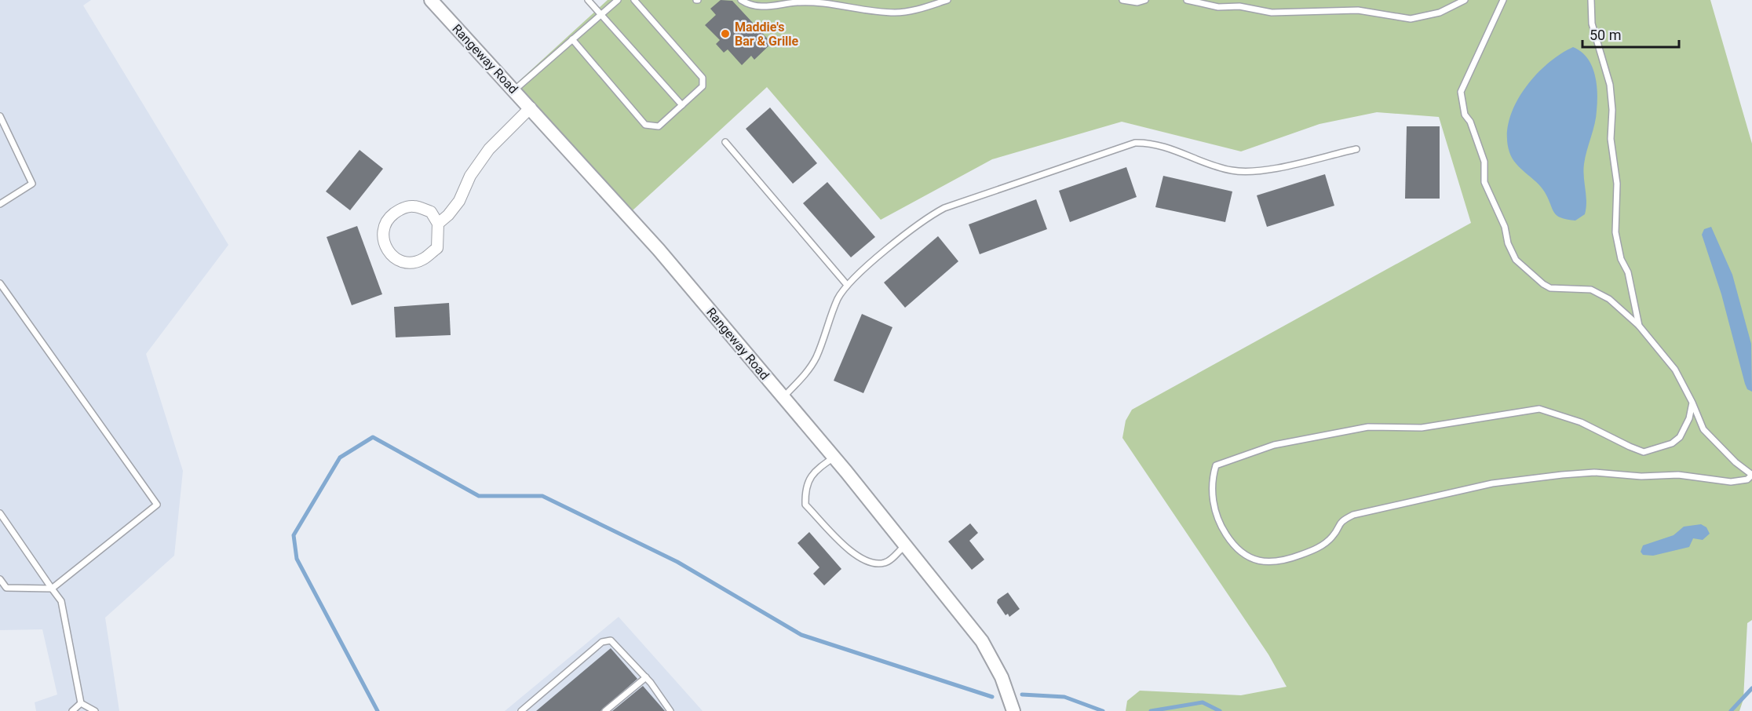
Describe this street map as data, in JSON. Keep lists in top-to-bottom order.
{
  "streets": {
    "street": ["Rangeway Road"]
  },
  "places": ["Maddie's Bar & Grille"],
  "scale_bar": "50 m"
}
